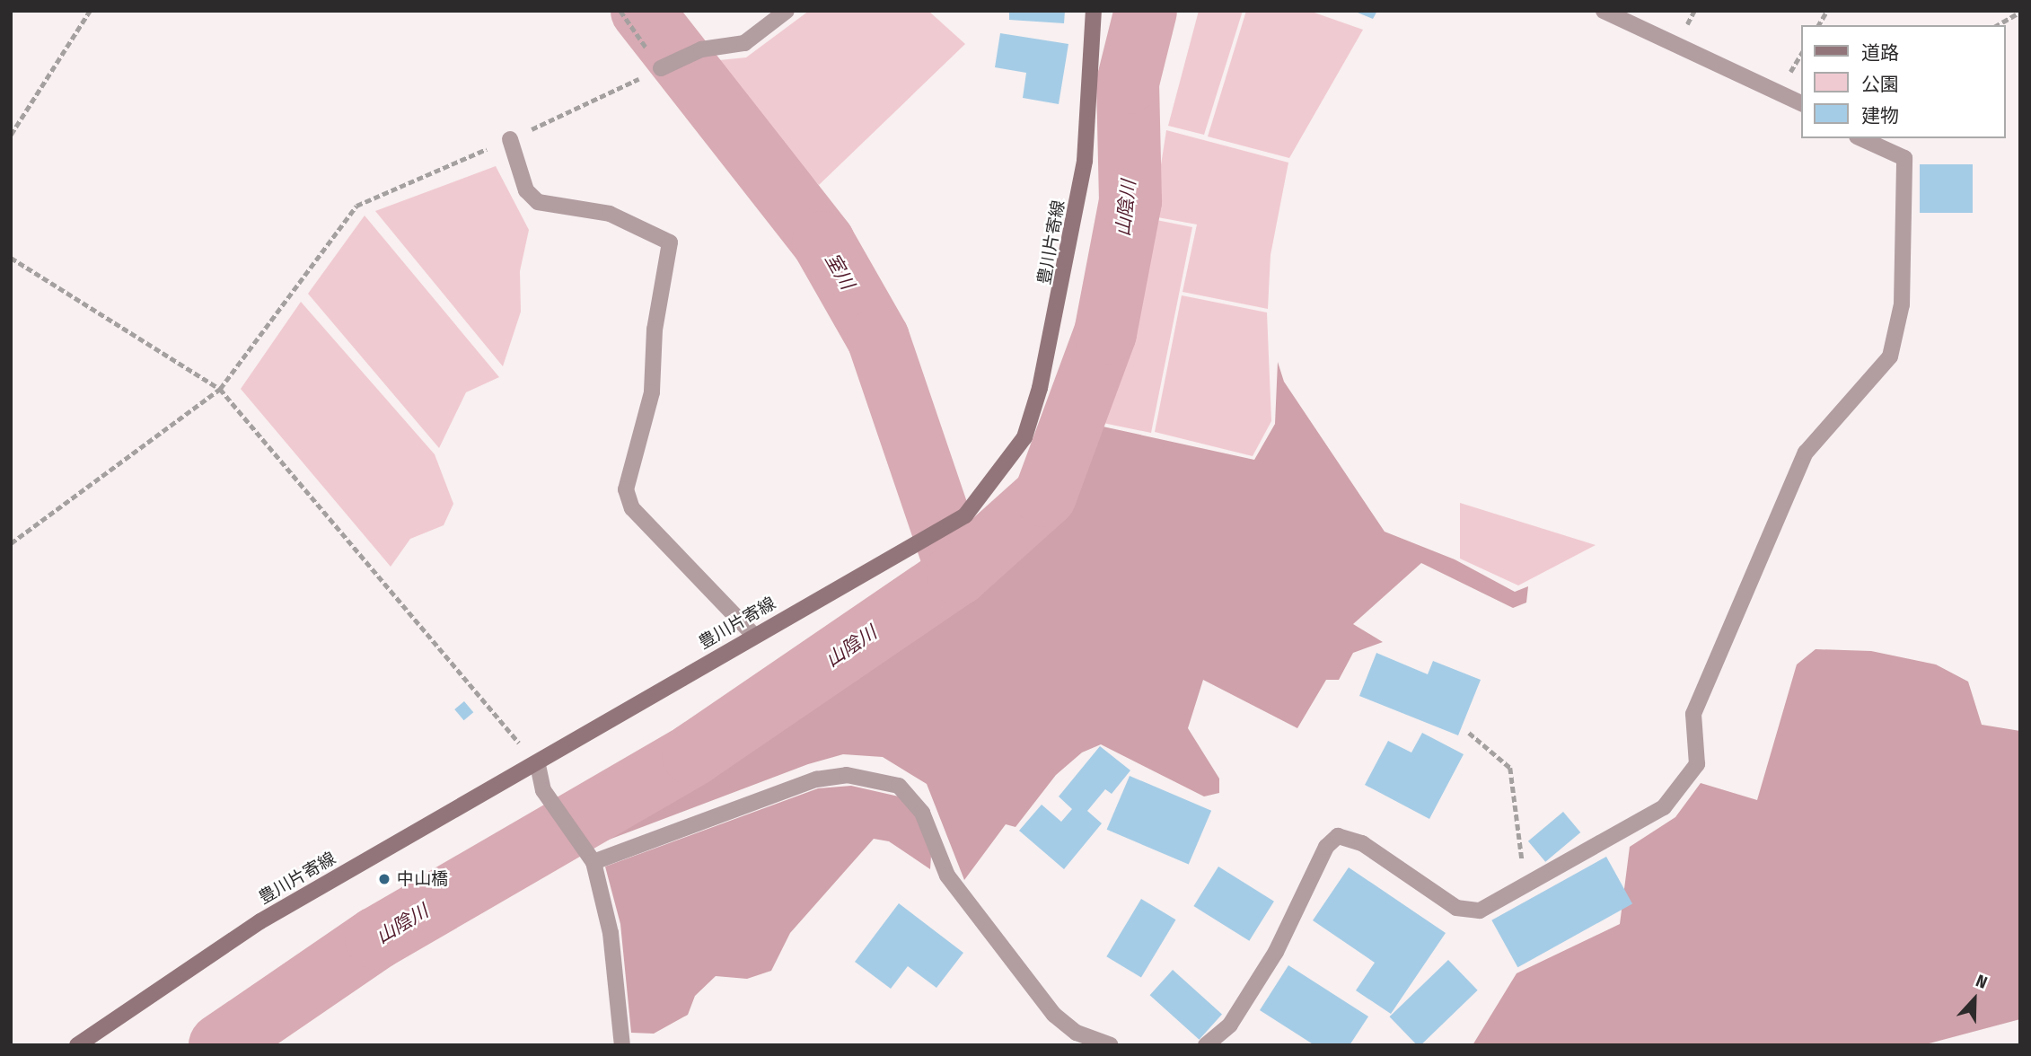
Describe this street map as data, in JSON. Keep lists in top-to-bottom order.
{
  "streets": {
    "main road": ["豊川片寄線"]
  },
  "water": ["山陰川", "室川"],
  "places": ["中山橋"],
  "legend": ["道路", "公園", "建物"],
  "north": "top"
}
